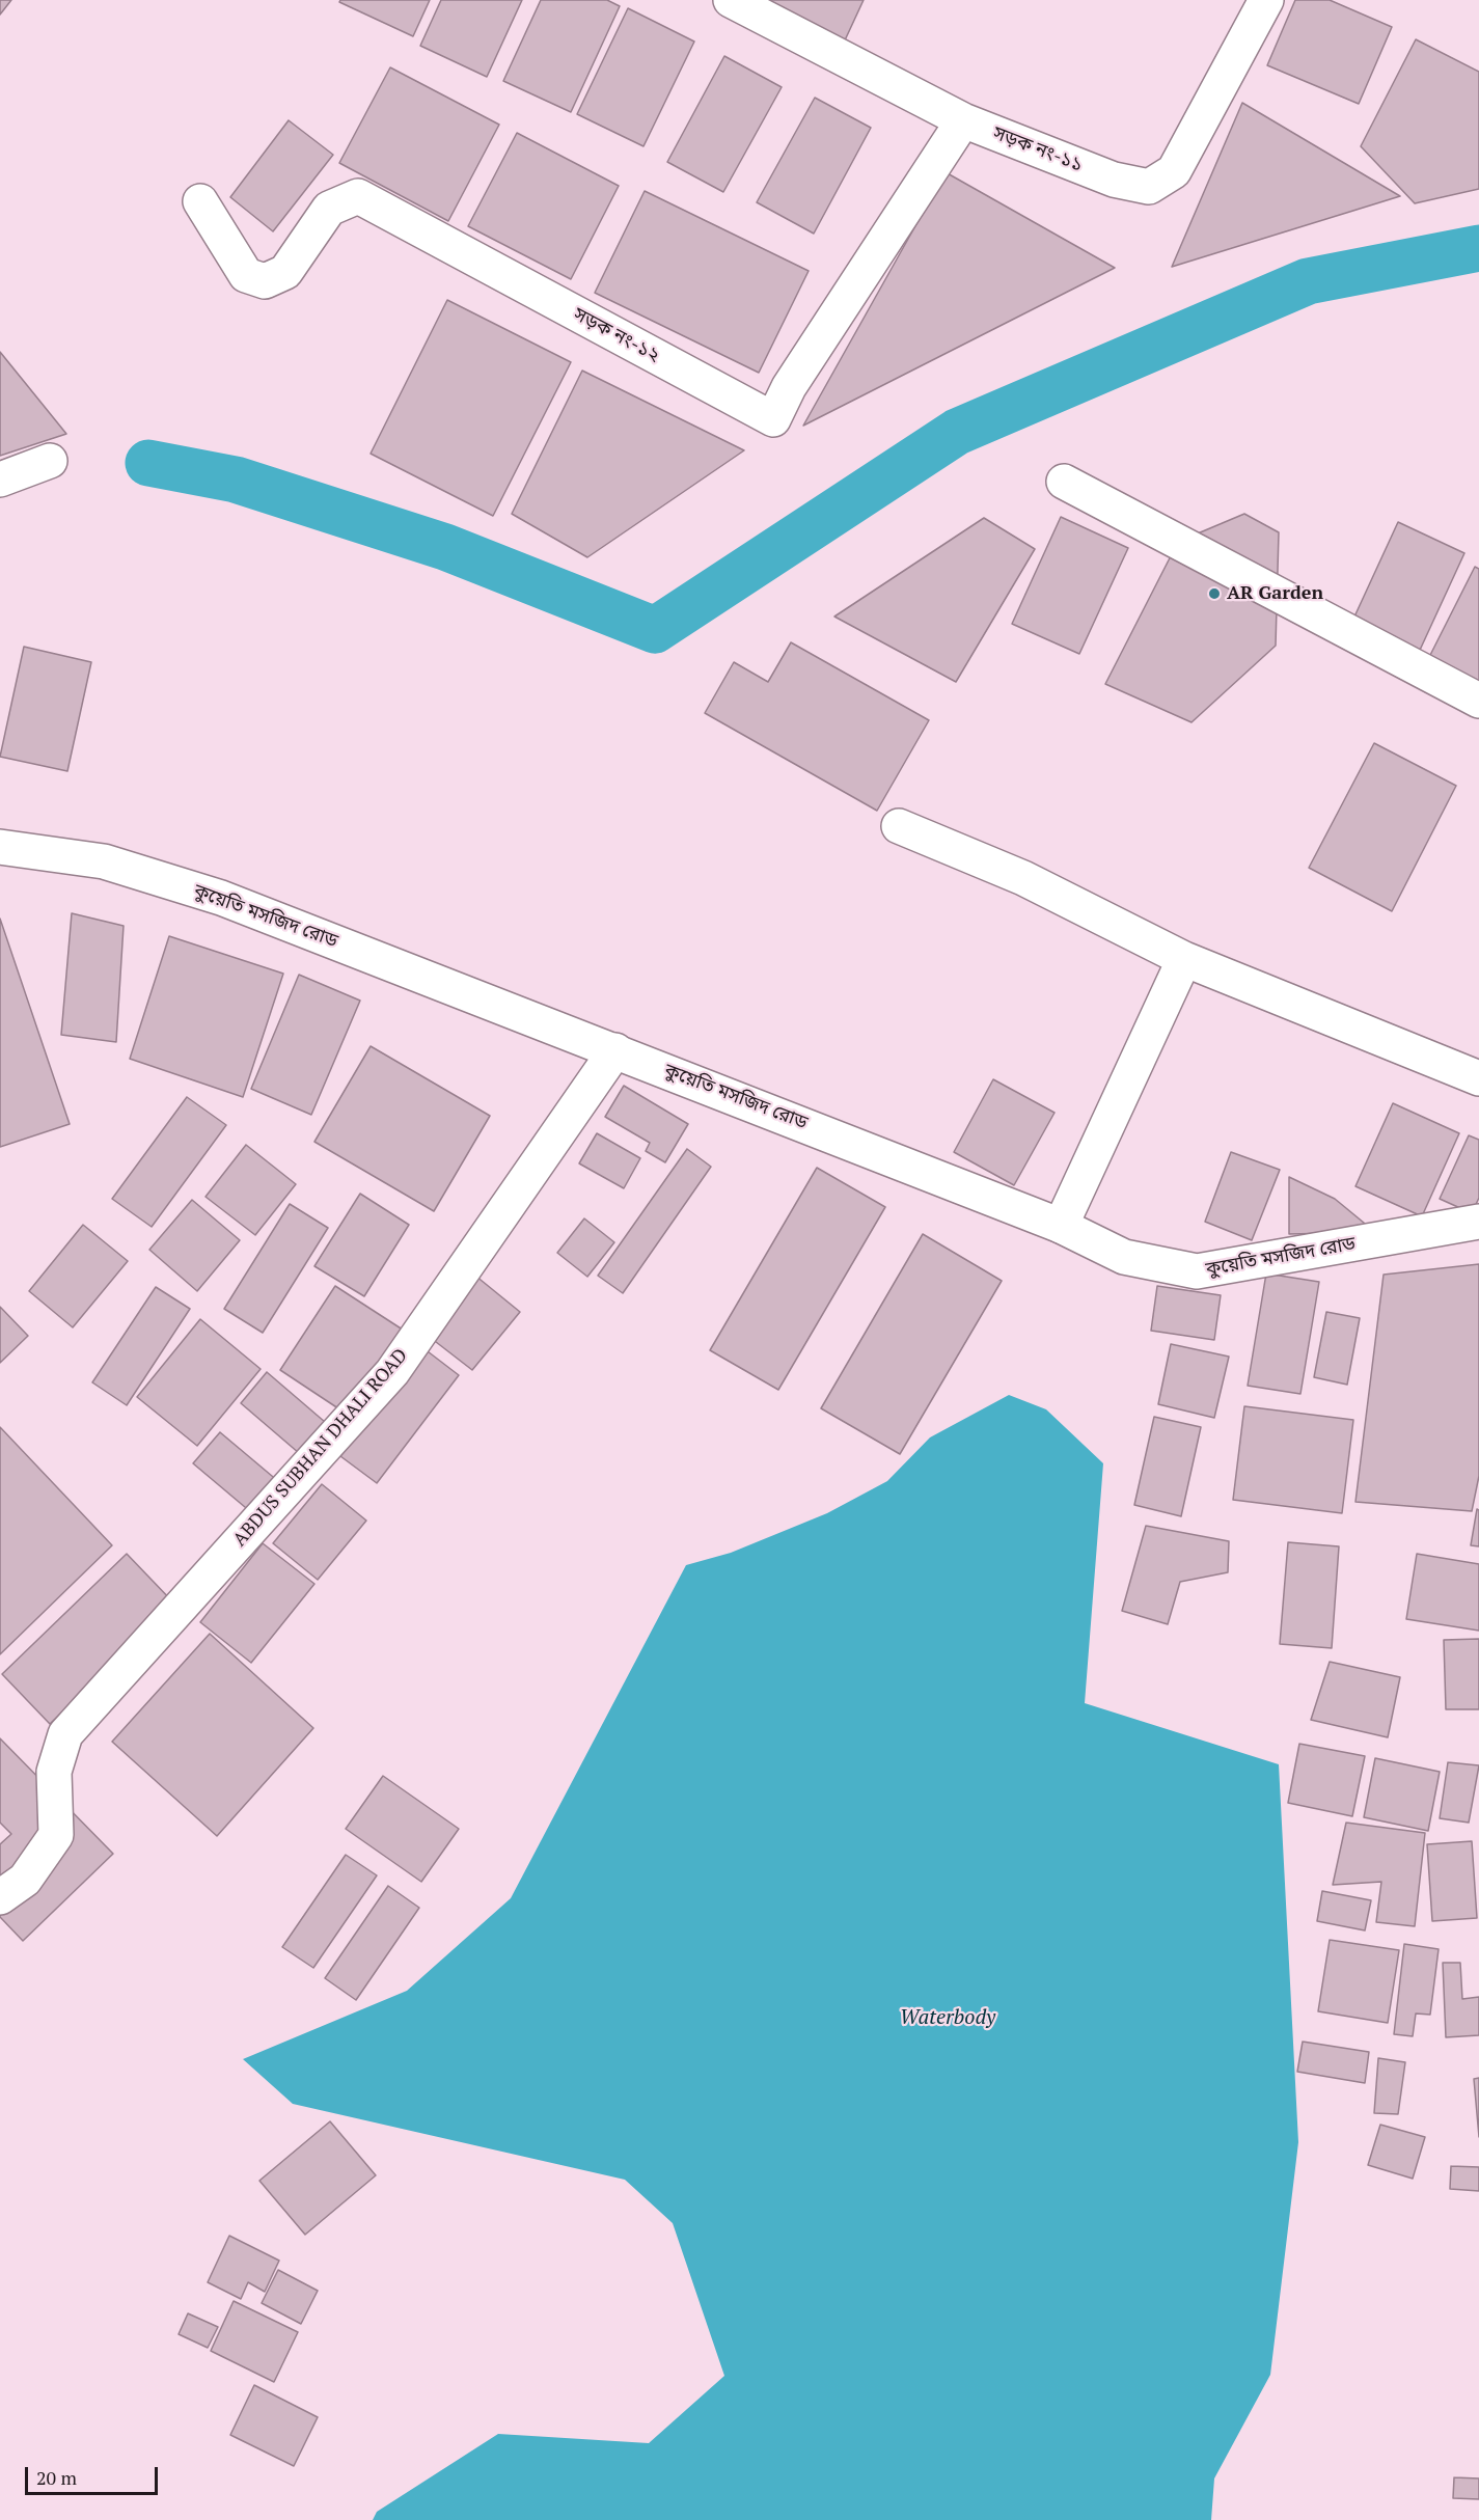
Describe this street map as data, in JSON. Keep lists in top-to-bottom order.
{
  "streets": {
    "street": [
      "সড়ক নং-১১",
      "সড়ক নং-১২",
      "কুয়েতি মসজিদ রোড",
      "ABDUS SUBHAN DHALI ROAD"
    ]
  },
  "crossings": [
    ["সড়ক নং-১১", "সড়ক নং-১২"],
    ["কুয়েতি মসজিদ রোড", "ABDUS SUBHAN DHALI ROAD"]
  ],
  "water": ["Waterbody"],
  "places": ["AR Garden"],
  "scale_bar": "20 m"
}
